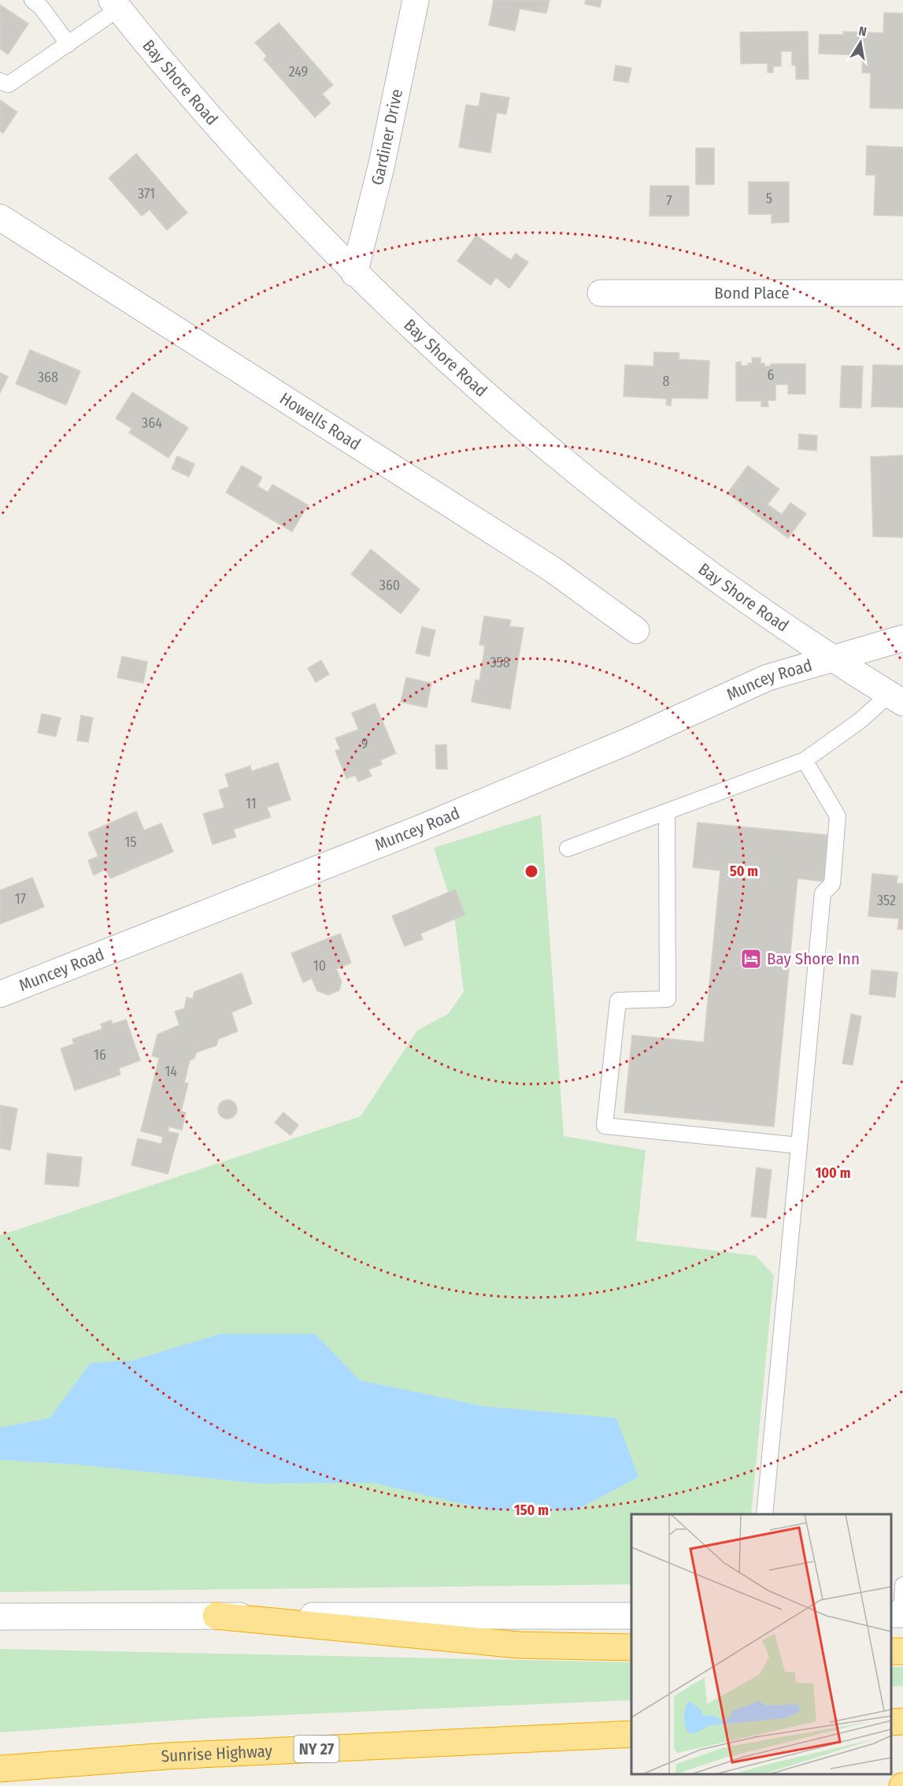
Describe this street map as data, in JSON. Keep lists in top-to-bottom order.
{
  "streets": {
    "highway": ["NY 27", "Sunrise Highway"],
    "street": [
      "Bay Shore Road",
      "Gardiner Drive",
      "Bond Place",
      "Howells Road",
      "Muncey Road"
    ]
  },
  "crossings": [
    ["Bay Shore Road", "Gardiner Drive"],
    ["Bay Shore Road", "Muncey Road"]
  ],
  "places": {
    "hotel": ["Bay Shore Inn"]
  },
  "house_numbers": [
    "249",
    "371",
    "5",
    "7",
    "6",
    "368",
    "8",
    "364",
    "360",
    "358",
    "9",
    "11",
    "15",
    "17",
    "352",
    "10",
    "16",
    "14"
  ],
  "north": "top",
  "rings": ["50 m", "100 m", "150 m"]
}
